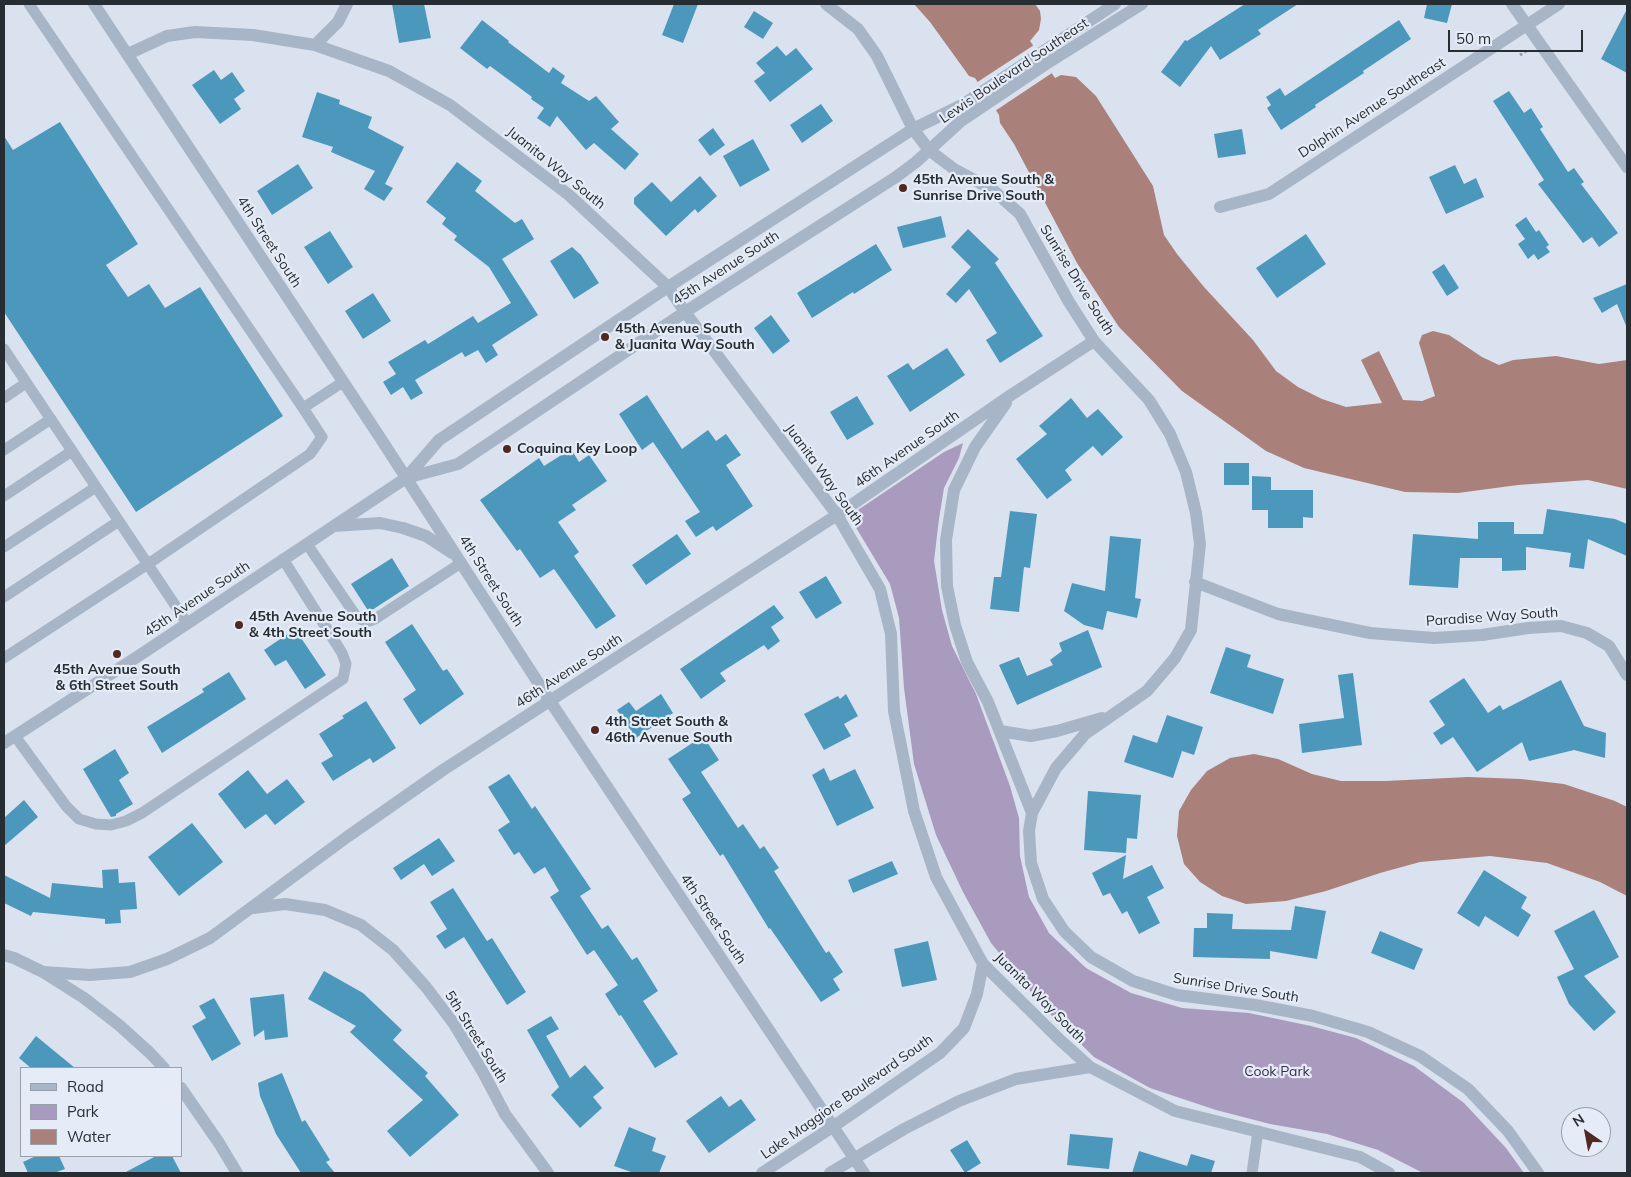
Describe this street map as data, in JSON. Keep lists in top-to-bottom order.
{
  "streets": {
    "street": [
      "Lewis Boulevard Southeast",
      "Dolphin Avenue Southeast",
      "Juanita Way South",
      "4th Street South",
      "45th Avenue South",
      "Sunrise Drive South",
      "46th Avenue South",
      "Paradise Way South",
      "5th Street South",
      "Lake Maggiore Boulevard South"
    ]
  },
  "crossings": [
    ["Lewis Boulevard Southeast", "45th Avenue South"],
    ["Lewis Boulevard Southeast", "Sunrise Drive South"],
    ["Juanita Way South", "4th Street South"],
    ["Juanita Way South", "45th Avenue South"],
    ["Juanita Way South", "46th Avenue South"],
    ["Juanita Way South", "Lake Maggiore Boulevard South"],
    ["4th Street South", "45th Avenue South"],
    ["4th Street South", "46th Avenue South"],
    ["4th Street South", "Lake Maggiore Boulevard South"],
    ["45th Avenue South", "Sunrise Drive South"],
    ["Sunrise Drive South", "46th Avenue South"],
    ["Sunrise Drive South", "Paradise Way South"],
    ["46th Avenue South", "5th Street South"]
  ],
  "parks": ["Cook Park"],
  "places": [
    "45th Avenue South & Sunrise Drive South",
    "45th Avenue South & Juanita Way South",
    "Coquina Key Loop",
    "45th Avenue South & 4th Street South",
    "45th Avenue South & 6th Street South",
    "4th Street South & 46th Avenue South"
  ],
  "legend": ["Road", "Park", "Water"],
  "scale_bar": "50 m",
  "north": "top left"
}
